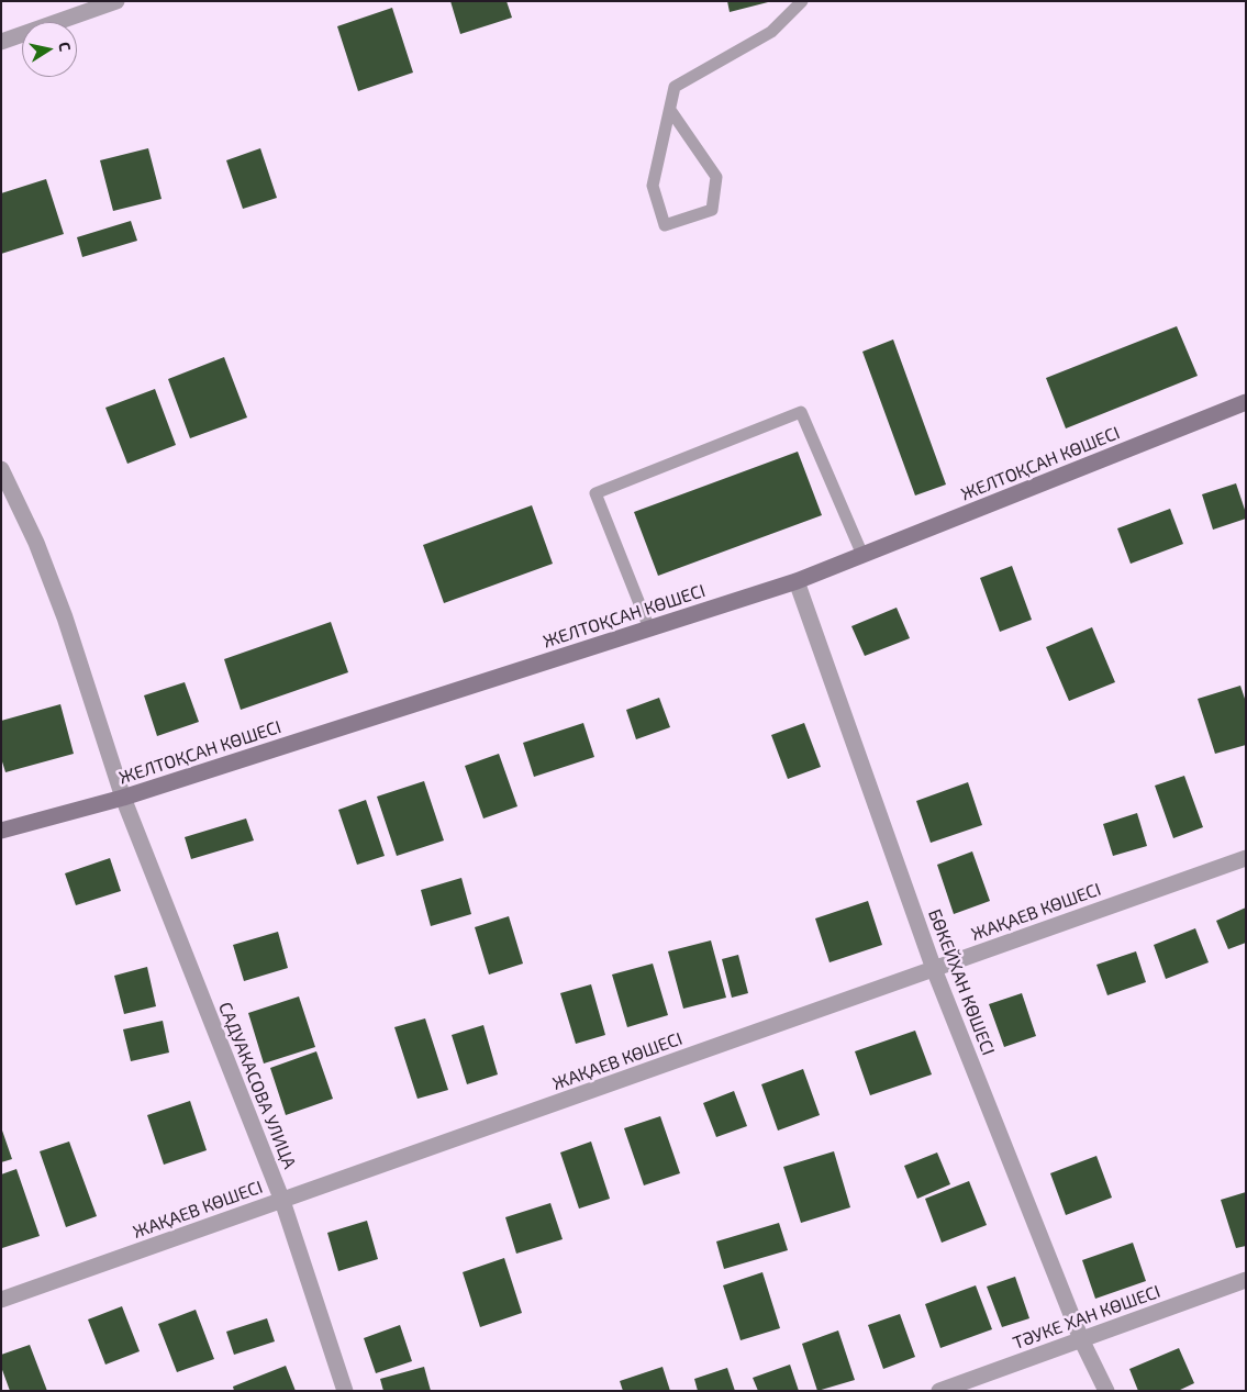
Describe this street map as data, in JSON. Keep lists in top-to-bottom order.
{
  "streets": {
    "street": [
      "ЖЕЛТОҚСАН КӨШЕСІ",
      "ЖАҚАЕВ КӨШЕСІ",
      "БӨКЕЙХАН КӨШЕСІ",
      "САДУАКАСОВА УЛИЦА",
      "ТӘУКЕ ХАН КӨШЕСІ"
    ]
  },
  "crossings": [
    ["ЖЕЛТОҚСАН КӨШЕСІ", "БӨКЕЙХАН КӨШЕСІ"],
    ["ЖЕЛТОҚСАН КӨШЕСІ", "САДУАКАСОВА УЛИЦА"],
    ["ЖАҚАЕВ КӨШЕСІ", "БӨКЕЙХАН КӨШЕСІ"],
    ["ЖАҚАЕВ КӨШЕСІ", "САДУАКАСОВА УЛИЦА"],
    ["БӨКЕЙХАН КӨШЕСІ", "ТӘУКЕ ХАН КӨШЕСІ"]
  ],
  "north": "right"
}
